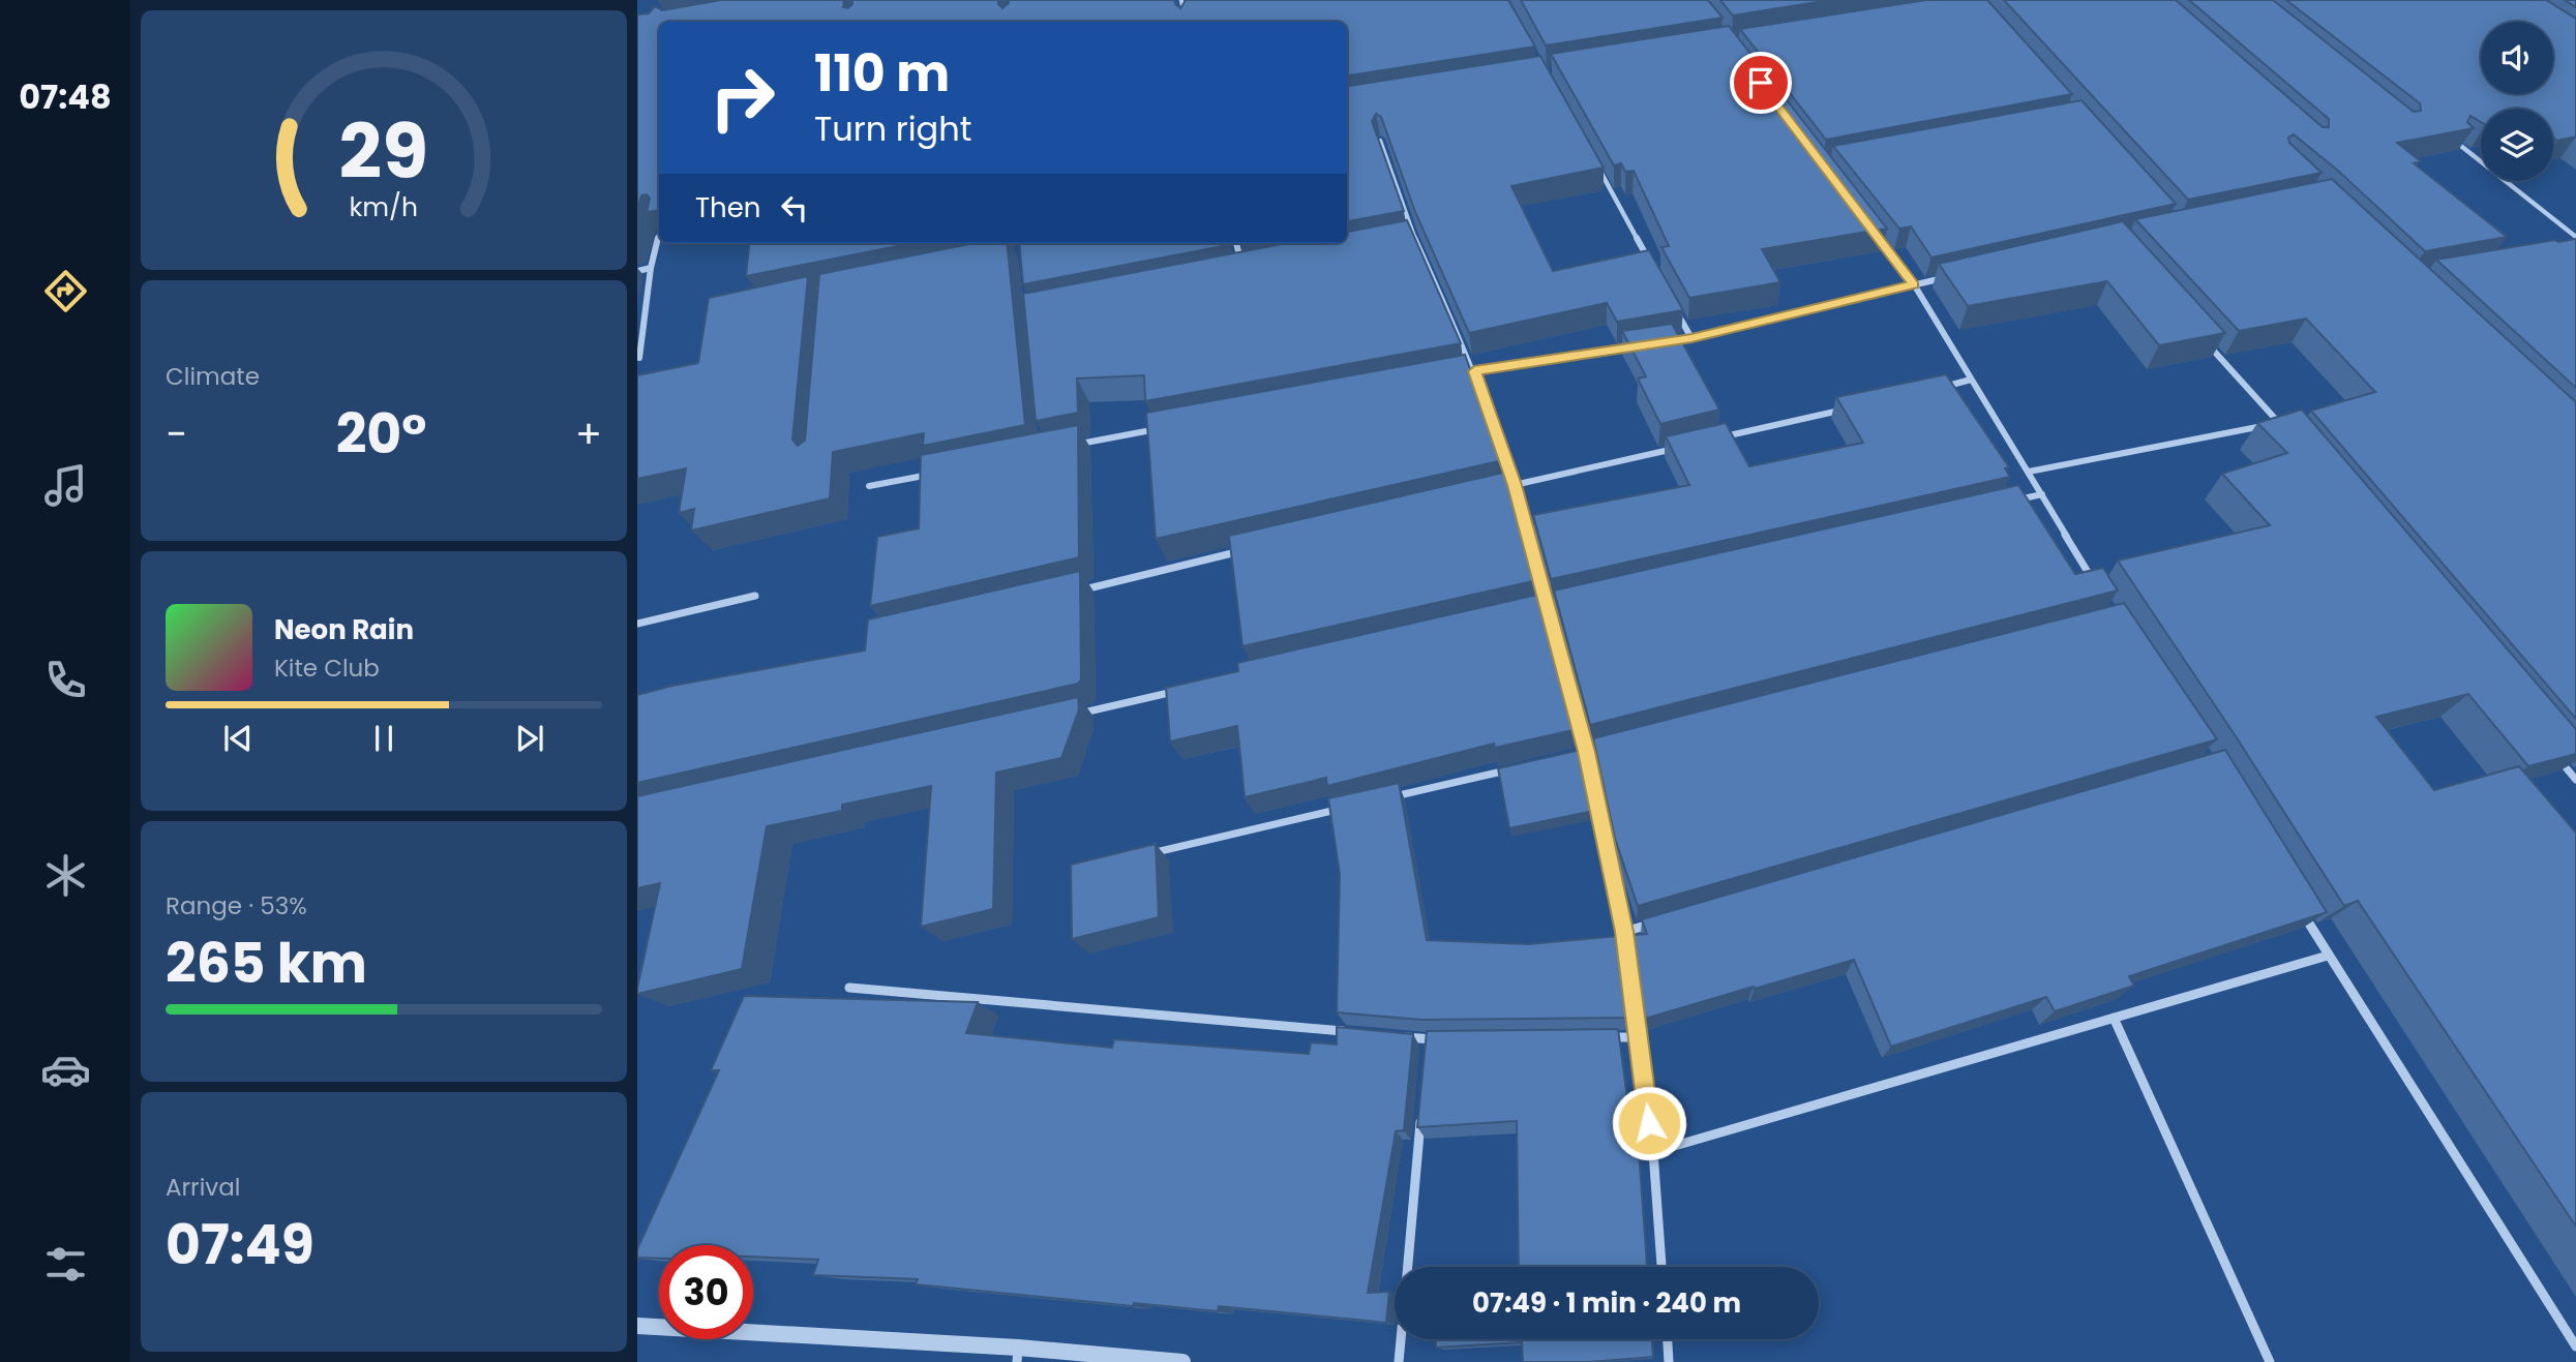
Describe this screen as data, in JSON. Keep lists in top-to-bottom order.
{
  "page": {
    "tabs": "07:48",
    "turn": ["110 m", "Turn right"],
    "then": "Then",
    "tile": [
      "Climate",
      ["Range · 53%", "265 km"],
      ["Arrival", "07:49"]
    ],
    "heat": ["−", "20°", "+"],
    "song": ["Neon Rain", "Kite Club"],
    "limit": "30",
    "trip": "07:49 · 1 min · 240 m",
    "gauge": ["29", "km/h"]
  }
}
